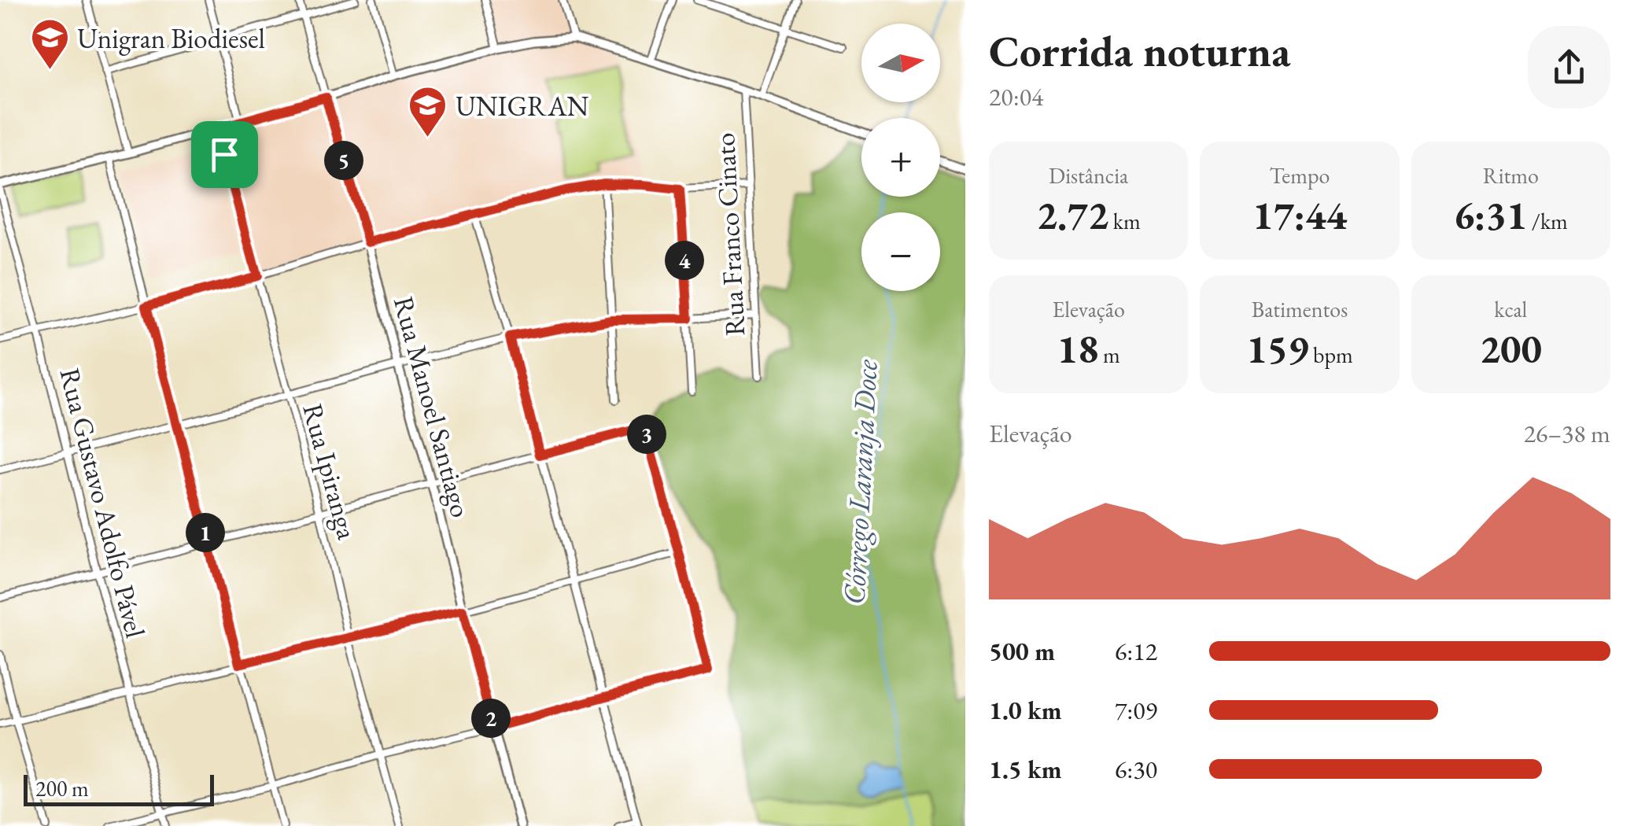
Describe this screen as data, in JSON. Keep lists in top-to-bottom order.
{
  "streets": {
    "street": [
      "Rua Franco Cinato",
      "Rua Manoel Santiago",
      "Rua Ipiranga",
      "Rua Gustavo Adolfo Pável"
    ]
  },
  "water": ["Córrego Laranja Doce"],
  "places": {
    "school or university": ["Unigran Biodiesel", "UNIGRAN"]
  },
  "scale_bar": "200 m",
  "north": "right",
  "page": {
    "heading": ["Corrida noturna", "20:04"],
    "map_buttons": ["+", "−"],
    "stats": [
      ["Distância", "2.72 km"],
      ["Tempo", "17:44"],
      ["Ritmo", "6:31 /km"],
      ["Elevação", "18 m"],
      ["Batimentos", "159 bpm"],
      ["kcal", "200"]
    ],
    "pins": [
      "5",
      "4",
      "3",
      "1",
      "2"
    ],
    "chart": ["Elevação", "26–38 m"],
    "list": [
      {
        "name": "500 m",
        "note": "6:12"
      },
      {
        "name": "1.0 km",
        "note": "7:09"
      },
      {
        "name": "1.5 km",
        "note": "6:30"
      }
    ],
    "scale": "200 m"
  }
}
